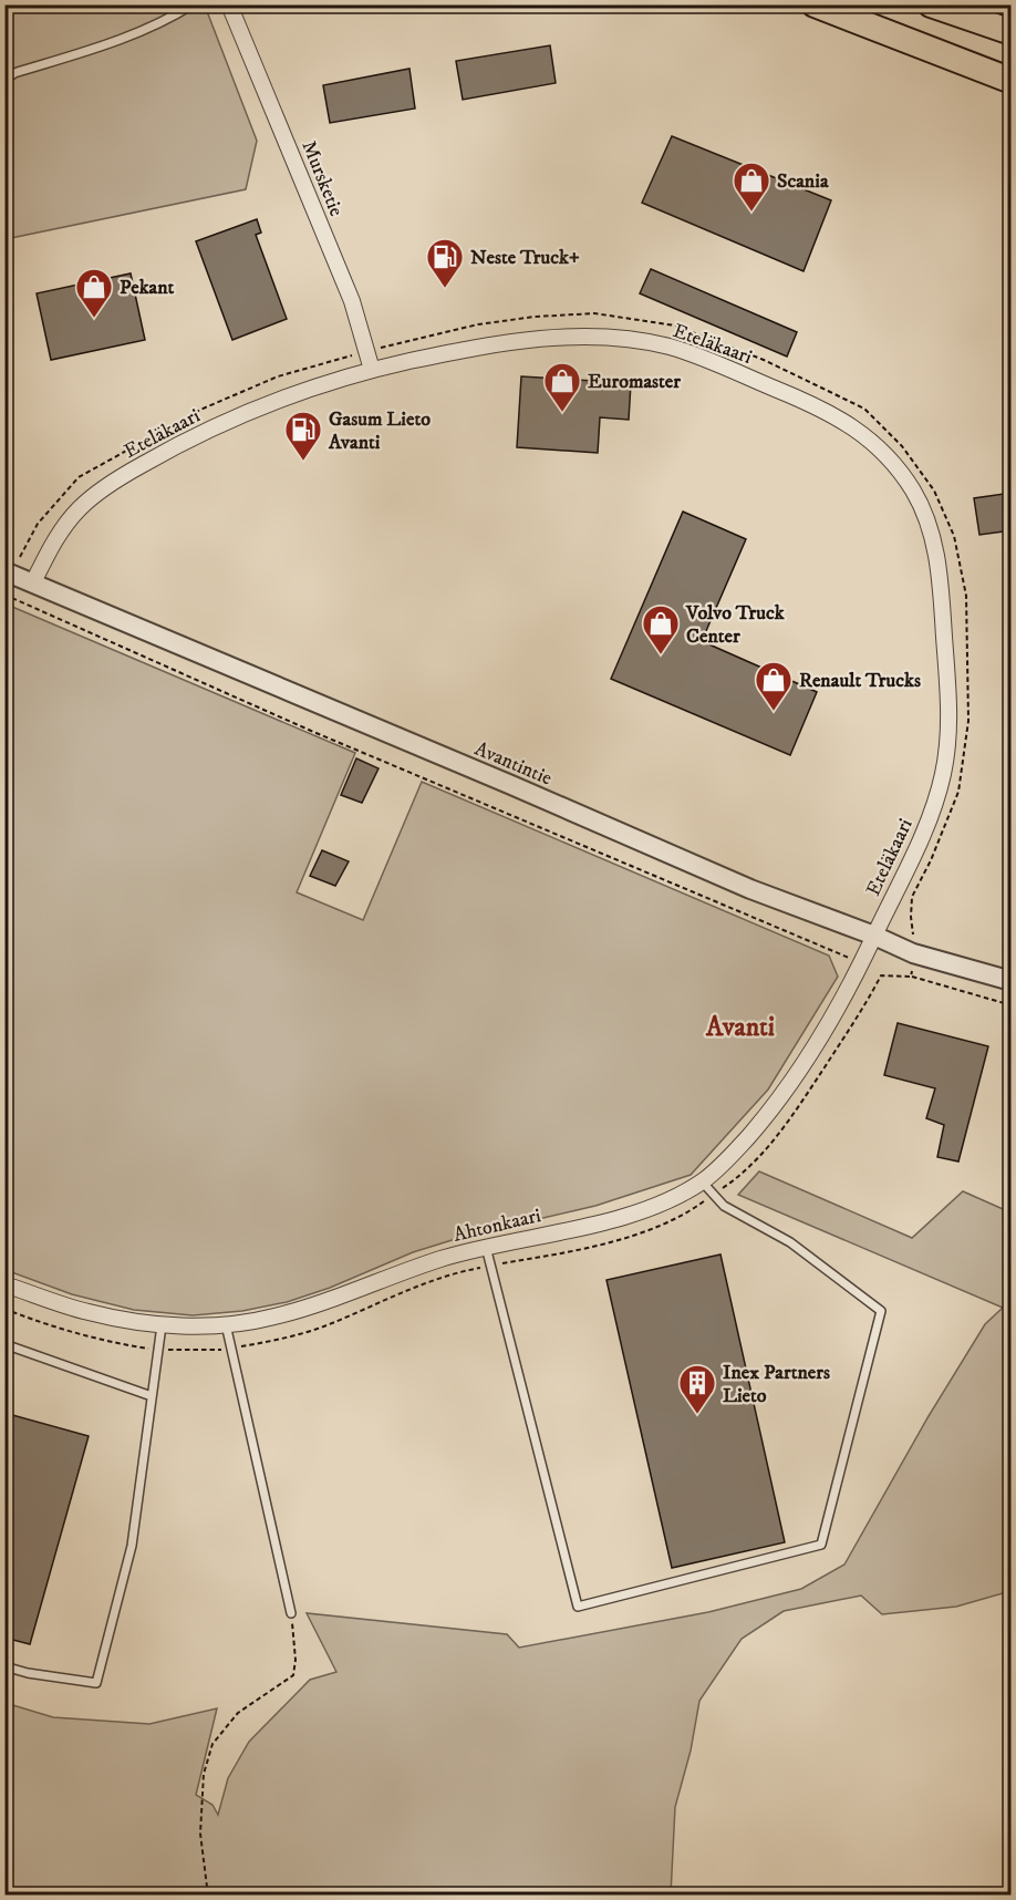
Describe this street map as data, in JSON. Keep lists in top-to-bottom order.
{
  "streets": {
    "street": [
      "Mursketie",
      "Eteläkaari",
      "Avantintie",
      "Ahtonkaari"
    ]
  },
  "crossings": [
    ["Mursketie", "Eteläkaari"],
    ["Eteläkaari", "Avantintie"],
    ["Eteläkaari", "Ahtonkaari"],
    ["Avantintie", "Ahtonkaari"]
  ],
  "districts": ["Avanti"],
  "places": {
    "shop": [
      "Scania",
      "Pekant",
      "Euromaster",
      "Volvo Truck Center",
      "Renault Trucks"
    ],
    "fuel station": ["Neste Truck+", "Gasum Lieto Avanti"],
    "building": ["Inex Partners Lieto"]
  }
}
